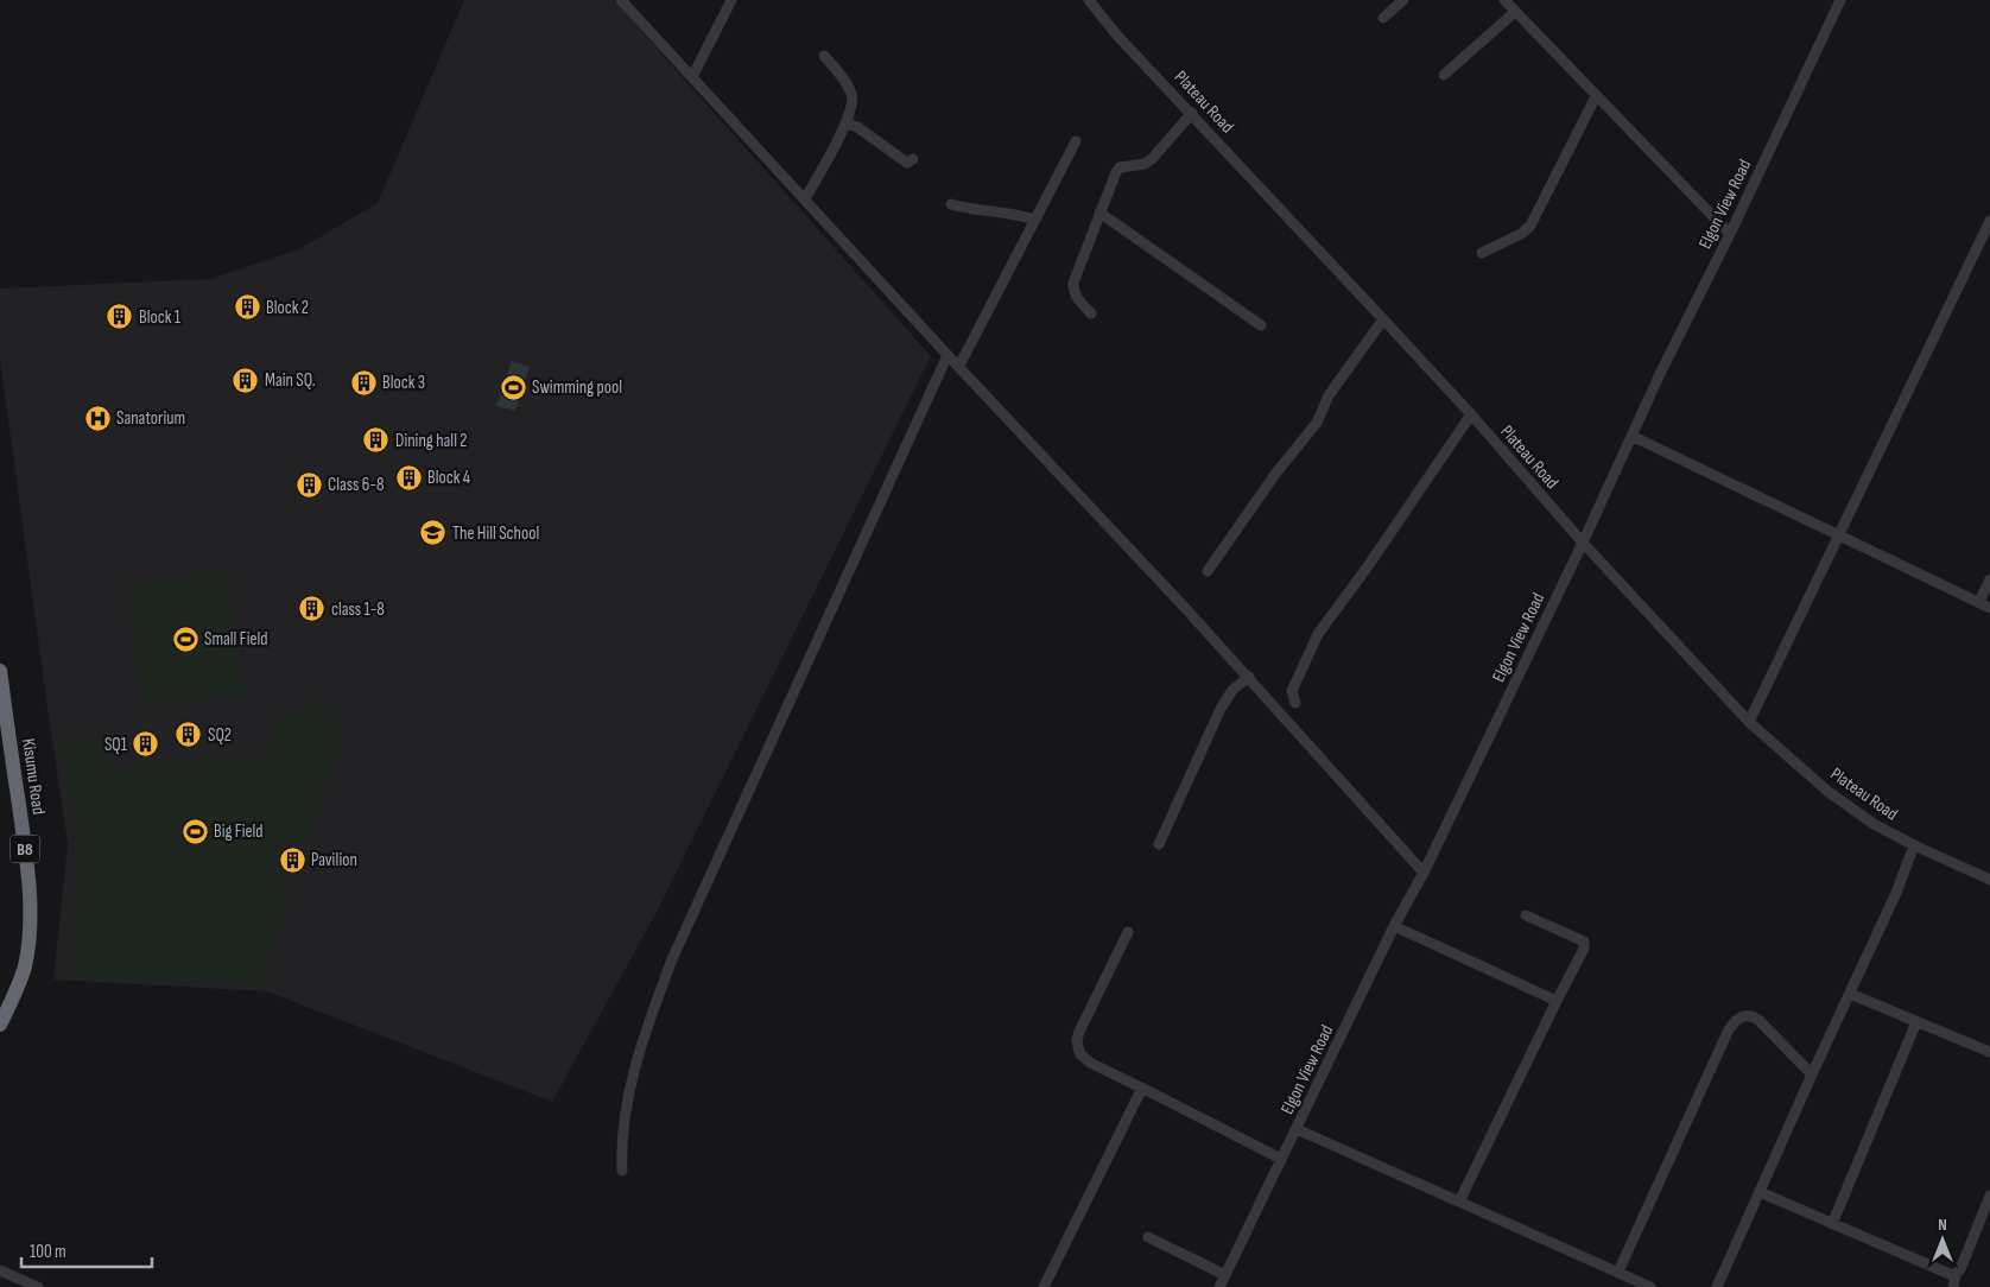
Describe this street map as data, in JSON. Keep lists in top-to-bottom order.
{
  "streets": {
    "highway": ["Kisumu Road", "B8"],
    "street": ["Plateau Road", "Elgon View Road"]
  },
  "crossings": [
    ["Plateau Road", "Elgon View Road"]
  ],
  "places": {
    "building": [
      "Block 2",
      "Block 1",
      "Main SQ.",
      "Block 3",
      "Dining hall 2",
      "Block 4",
      "Class 6-8",
      "class 1-8",
      "SQ2",
      "SQ1",
      "Pavilion"
    ],
    "sports": ["Swimming pool", "Small Field", "Big Field"],
    "hospital": ["Sanatorium"],
    "school or university": ["The Hill School"]
  },
  "scale_bar": "100 m",
  "north": "top"
}
